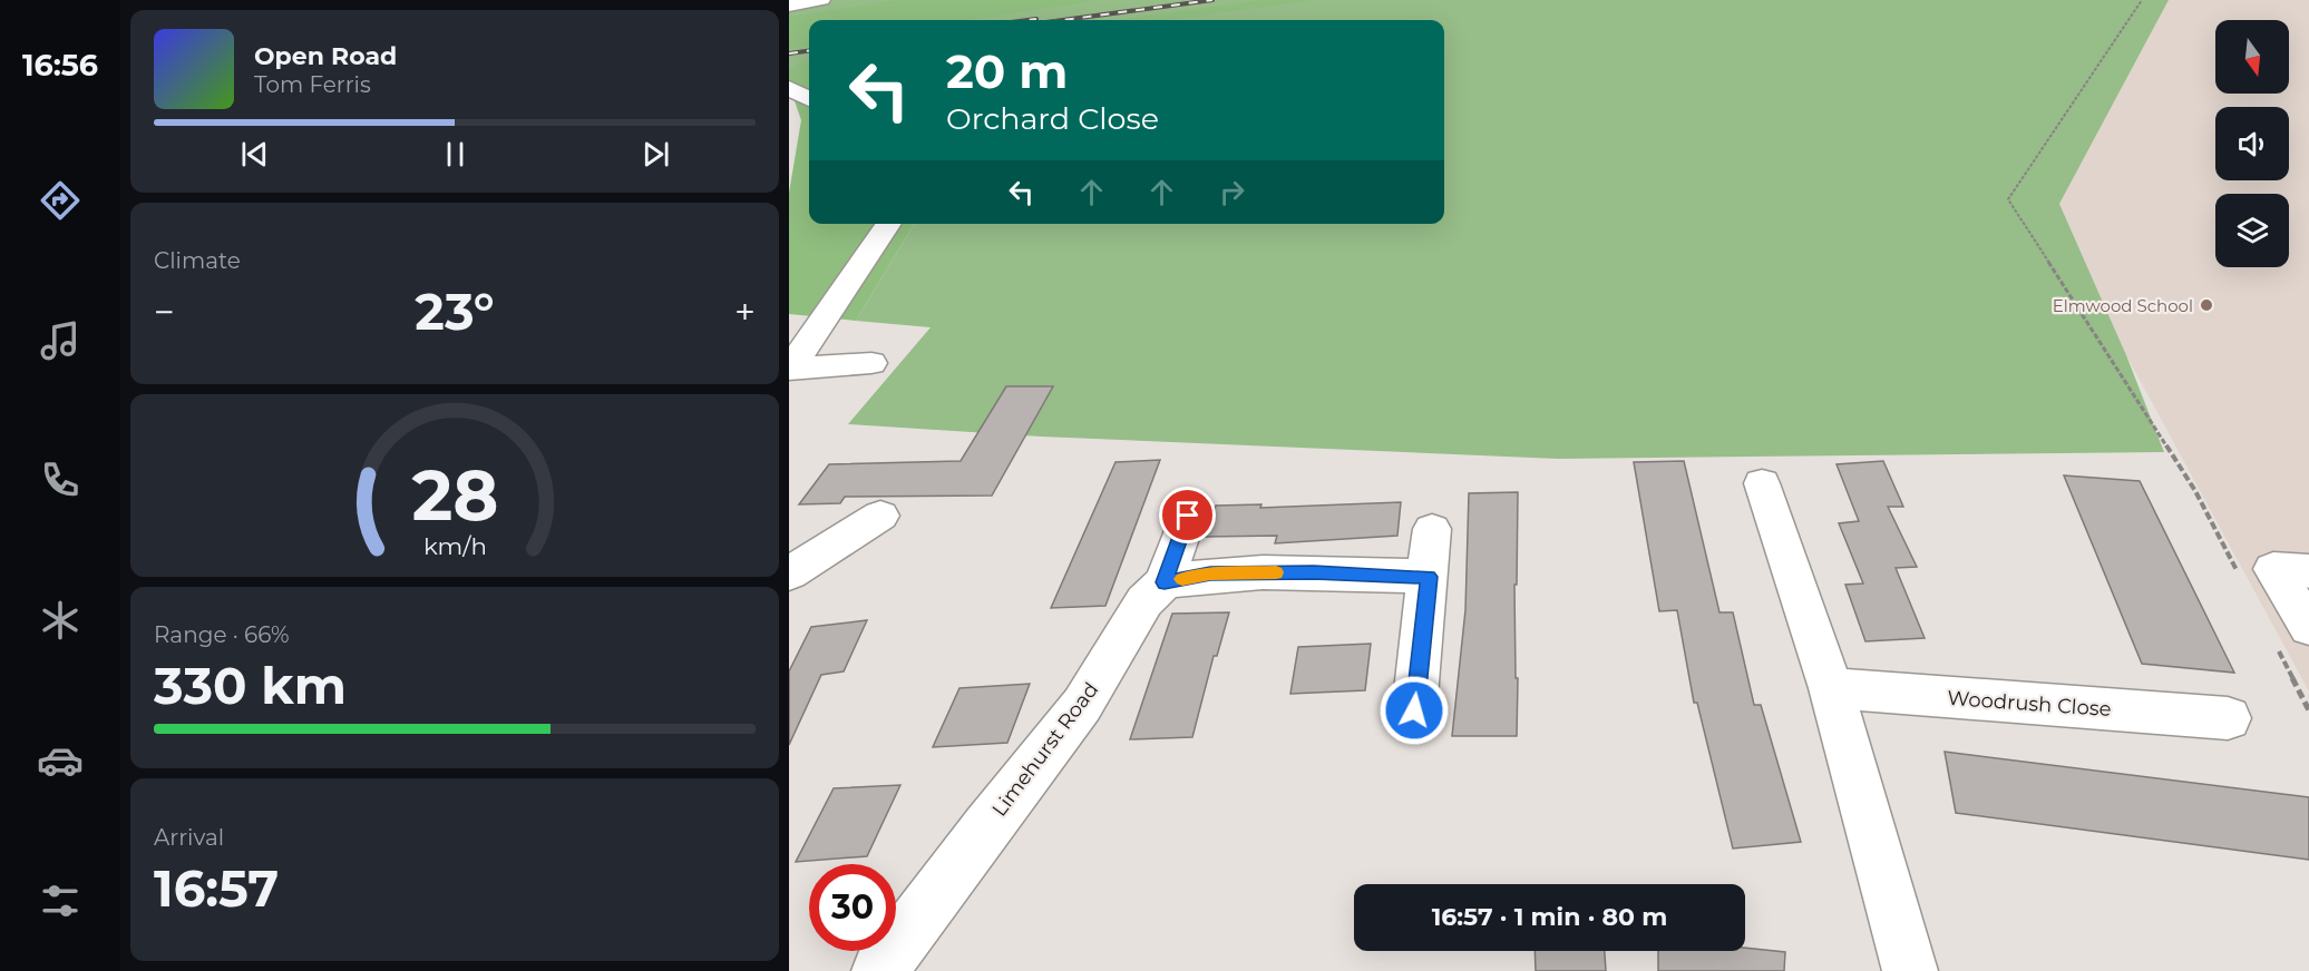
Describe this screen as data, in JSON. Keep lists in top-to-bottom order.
{
  "streets": {
    "street": ["Woodrush Close", "Limehurst Road"]
  },
  "places": ["Elmwood School"],
  "north": "bottom",
  "page": {
    "tabs": "16:56",
    "turn": ["20 m", "Orchard Close"],
    "song": ["Open Road", "Tom Ferris"],
    "tile": [
      "Climate",
      ["Range · 66%", "330 km"],
      ["Arrival", "16:57"]
    ],
    "heat": ["−", "23°", "+"],
    "limit": "30",
    "trip": "16:57 · 1 min · 80 m",
    "gauge": ["28", "km/h"]
  }
}
